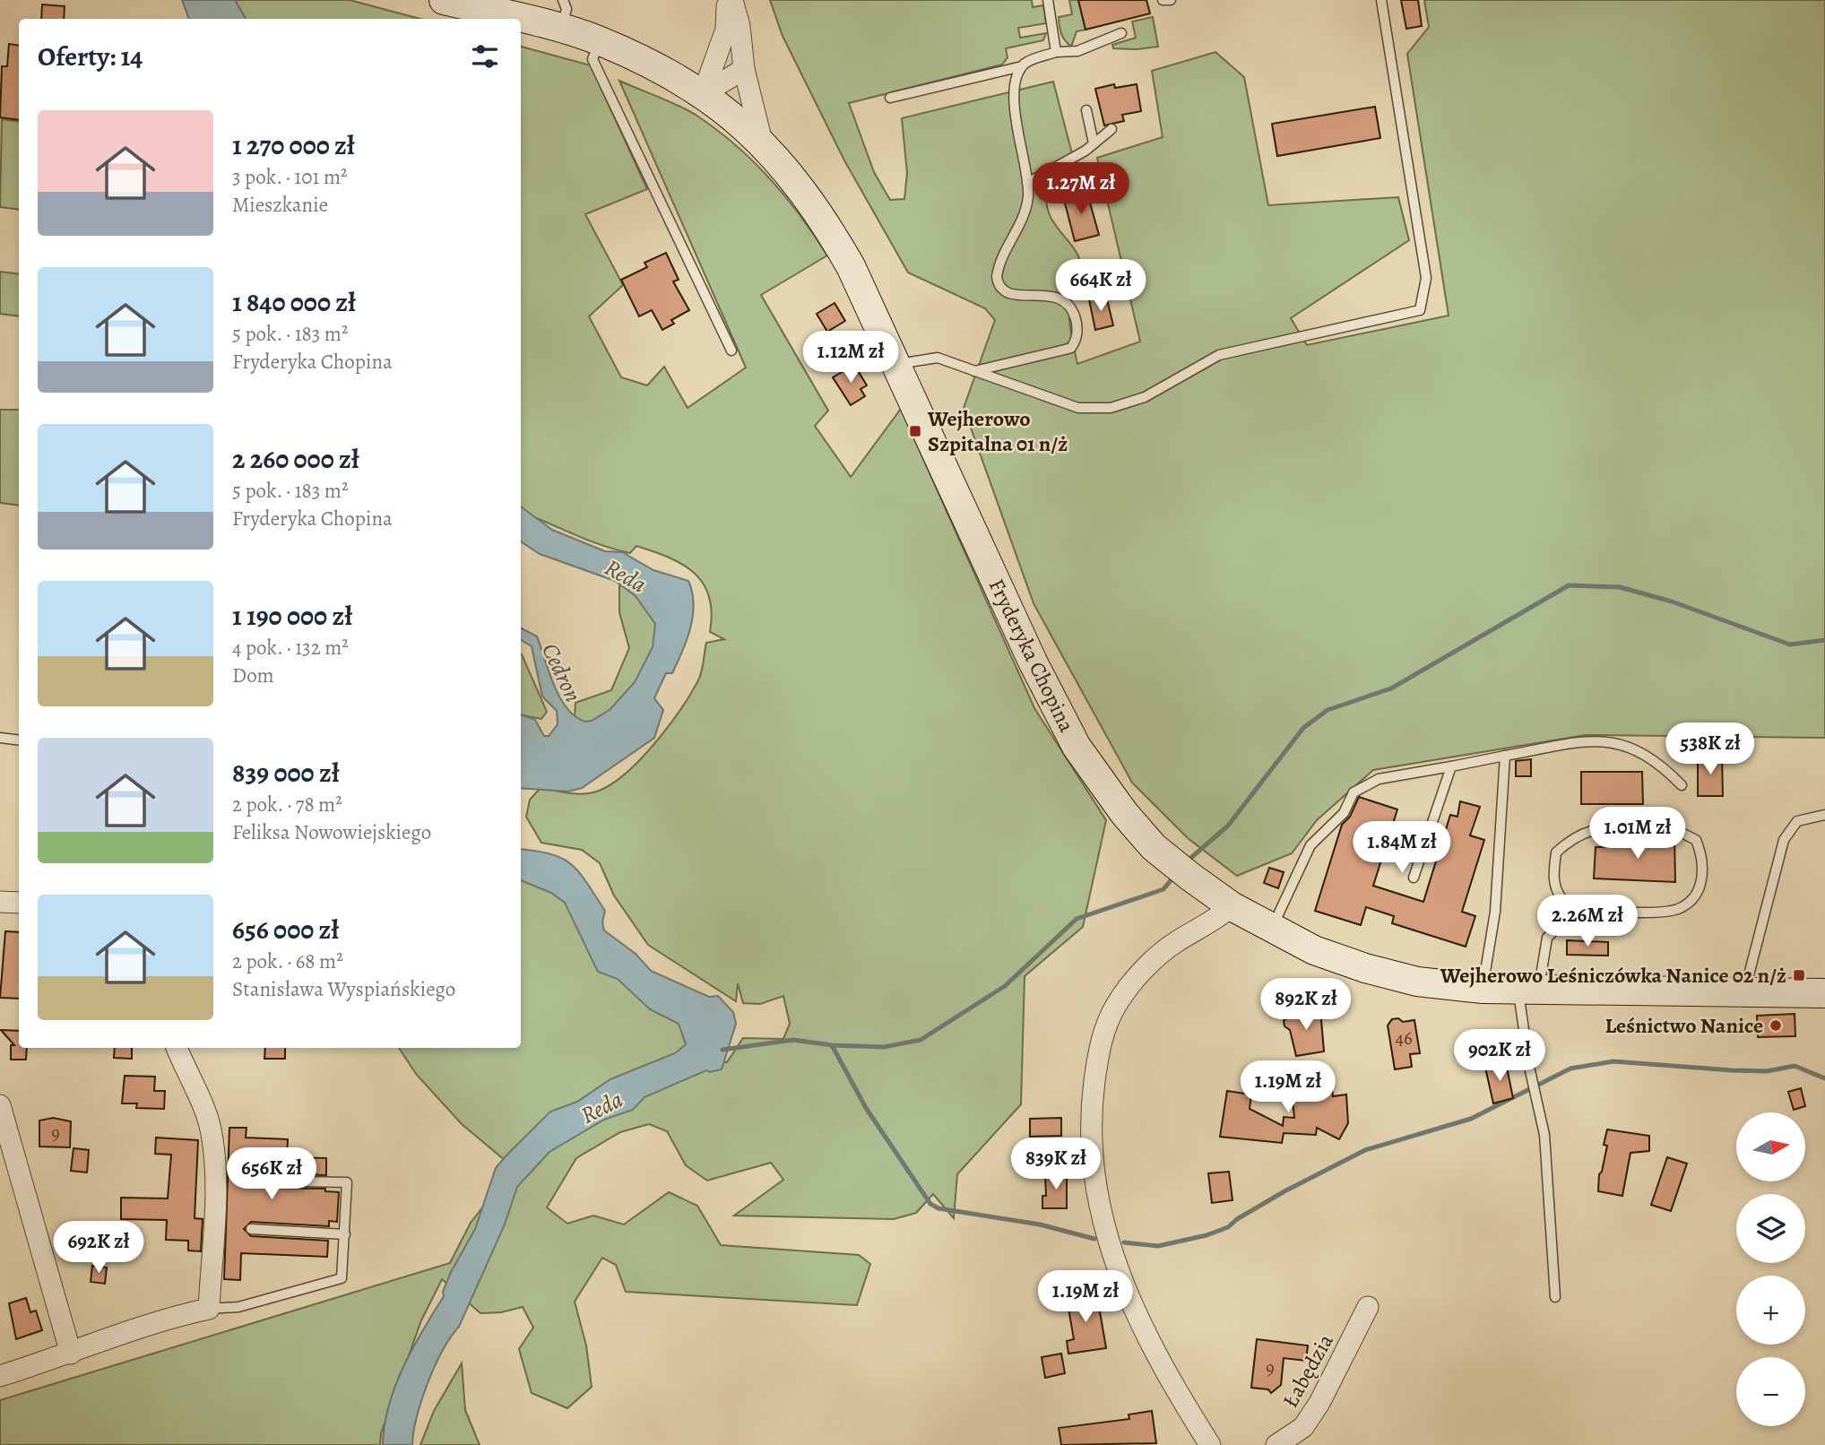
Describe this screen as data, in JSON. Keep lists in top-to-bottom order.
{
  "streets": {
    "street": ["Fryderyka Chopina", "Łabędzia"]
  },
  "water": ["Reda", "Cedron"],
  "places": {
    "transit": ["Wejherowo Szpitalna 01 n/ż", "Wejherowo Leśniczówka Nanice 02 n/ż"],
    "other": ["Leśnictwo Nanice"]
  },
  "house_numbers": ["46", "9", "9"],
  "north": "right",
  "page": {
    "heading": "Oferty: 14",
    "list": [
      {
        "name": "1 270 000 zł",
        "note": "3 pok. · 101 m² · Mieszkanie"
      },
      {
        "name": "1 840 000 zł",
        "note": "5 pok. · 183 m² · Fryderyka Chopina"
      },
      {
        "name": "2 260 000 zł",
        "note": "5 pok. · 183 m² · Fryderyka Chopina"
      },
      {
        "name": "1 190 000 zł",
        "note": "4 pok. · 132 m² · Dom"
      },
      {
        "name": "839 000 zł",
        "note": "2 pok. · 78 m² · Feliksa Nowowiejskiego"
      },
      {
        "name": "656 000 zł",
        "note": "2 pok. · 68 m² · Stanisława Wyspiańskiego"
      }
    ],
    "price": [
      "1.27M zł",
      "664K zł",
      "1.12M zł",
      "538K zł",
      "1.01M zł",
      "1.84M zł",
      "2.26M zł",
      "892K zł",
      "902K zł",
      "1.19M zł",
      "839K zł",
      "656K zł",
      "692K zł",
      "1.19M zł"
    ],
    "map_buttons": ["+", "−"]
  }
}
